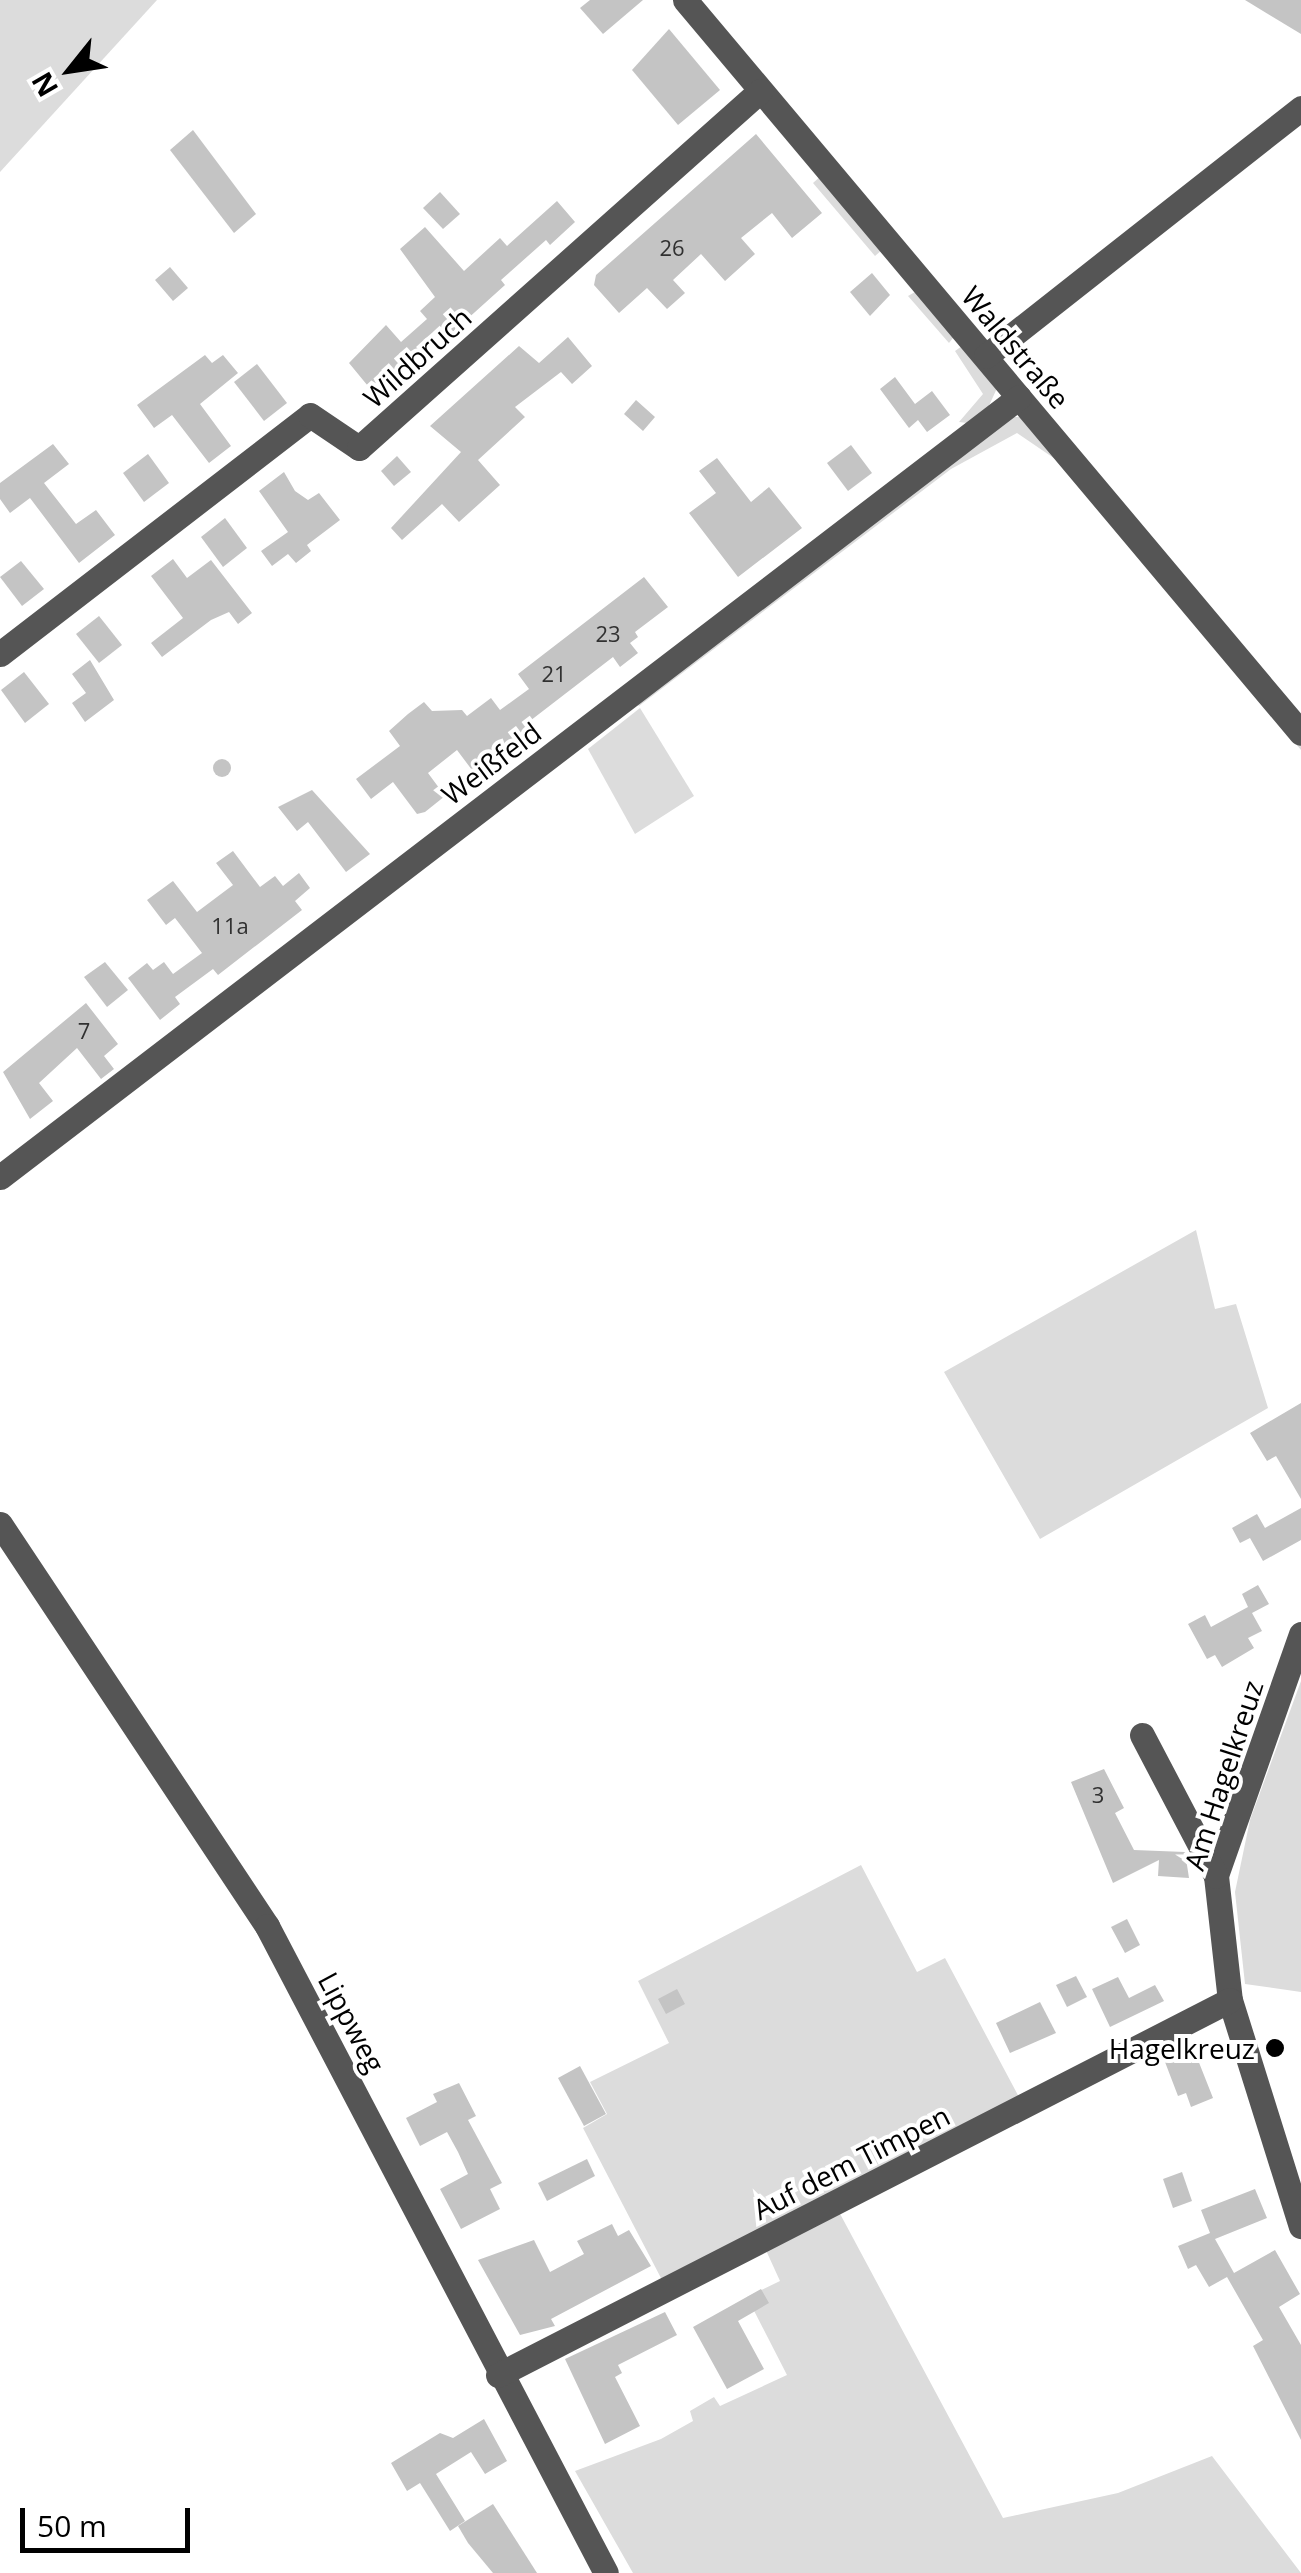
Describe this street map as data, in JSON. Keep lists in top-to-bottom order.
{
  "streets": {
    "street": [
      "Waldstraße",
      "Wildbruch",
      "Weißfeld",
      "Am Hagelkreuz",
      "Lippweg",
      "Auf dem Timpen"
    ]
  },
  "crossings": [
    ["Waldstraße", "Wildbruch"],
    ["Waldstraße", "Weißfeld"],
    ["Am Hagelkreuz", "Auf dem Timpen"],
    ["Lippweg", "Auf dem Timpen"]
  ],
  "places": ["Hagelkreuz"],
  "house_numbers": [
    "26",
    "23",
    "21",
    "11a",
    "7",
    "3"
  ],
  "scale_bar": "50 m",
  "north": "bottom left"
}
